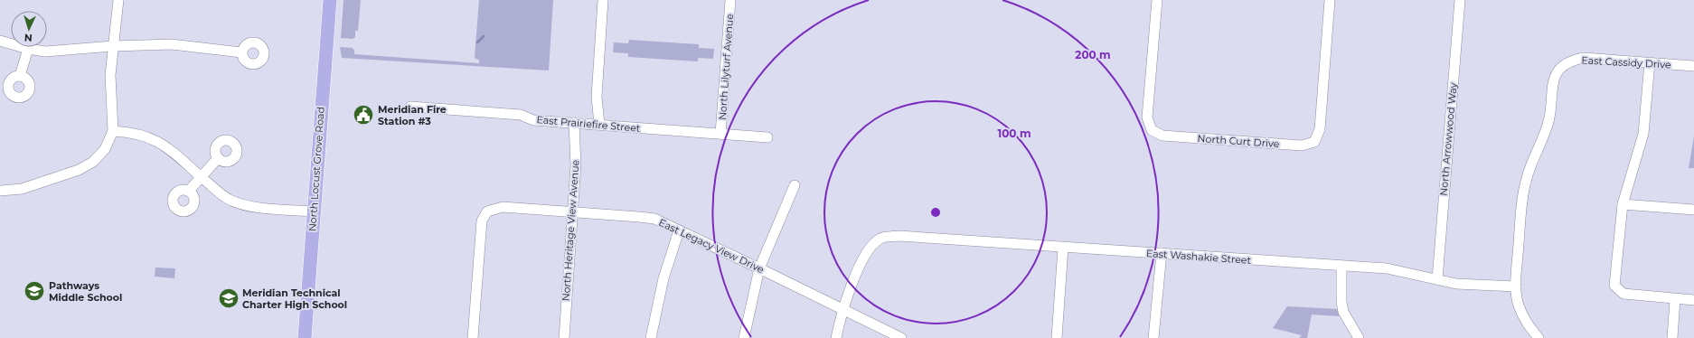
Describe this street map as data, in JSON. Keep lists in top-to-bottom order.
{
  "streets": {
    "main road": ["North Locust Grove Road"],
    "street": [
      "East Cassidy Drive",
      "North Lilyturf Avenue",
      "East Prairiefire Street",
      "North Arrowwood Way",
      "North Curt Drive",
      "North Heritage View Avenue",
      "East Legacy View Drive",
      "East Washakie Street"
    ]
  },
  "crossings": [
    ["East Cassidy Drive", "East Washakie Street"],
    ["North Lilyturf Avenue", "East Prairiefire Street"],
    ["East Prairiefire Street", "North Heritage View Avenue"],
    ["North Arrowwood Way", "East Washakie Street"],
    ["North Heritage View Avenue", "East Legacy View Drive"],
    ["East Legacy View Drive", "East Washakie Street"]
  ],
  "places": {
    "public building": ["Meridian Fire Station #3"],
    "school or university": ["Pathways Middle School", "Meridian Technical Charter High School"]
  },
  "north": "bottom",
  "rings": ["200 m", "100 m"]
}
